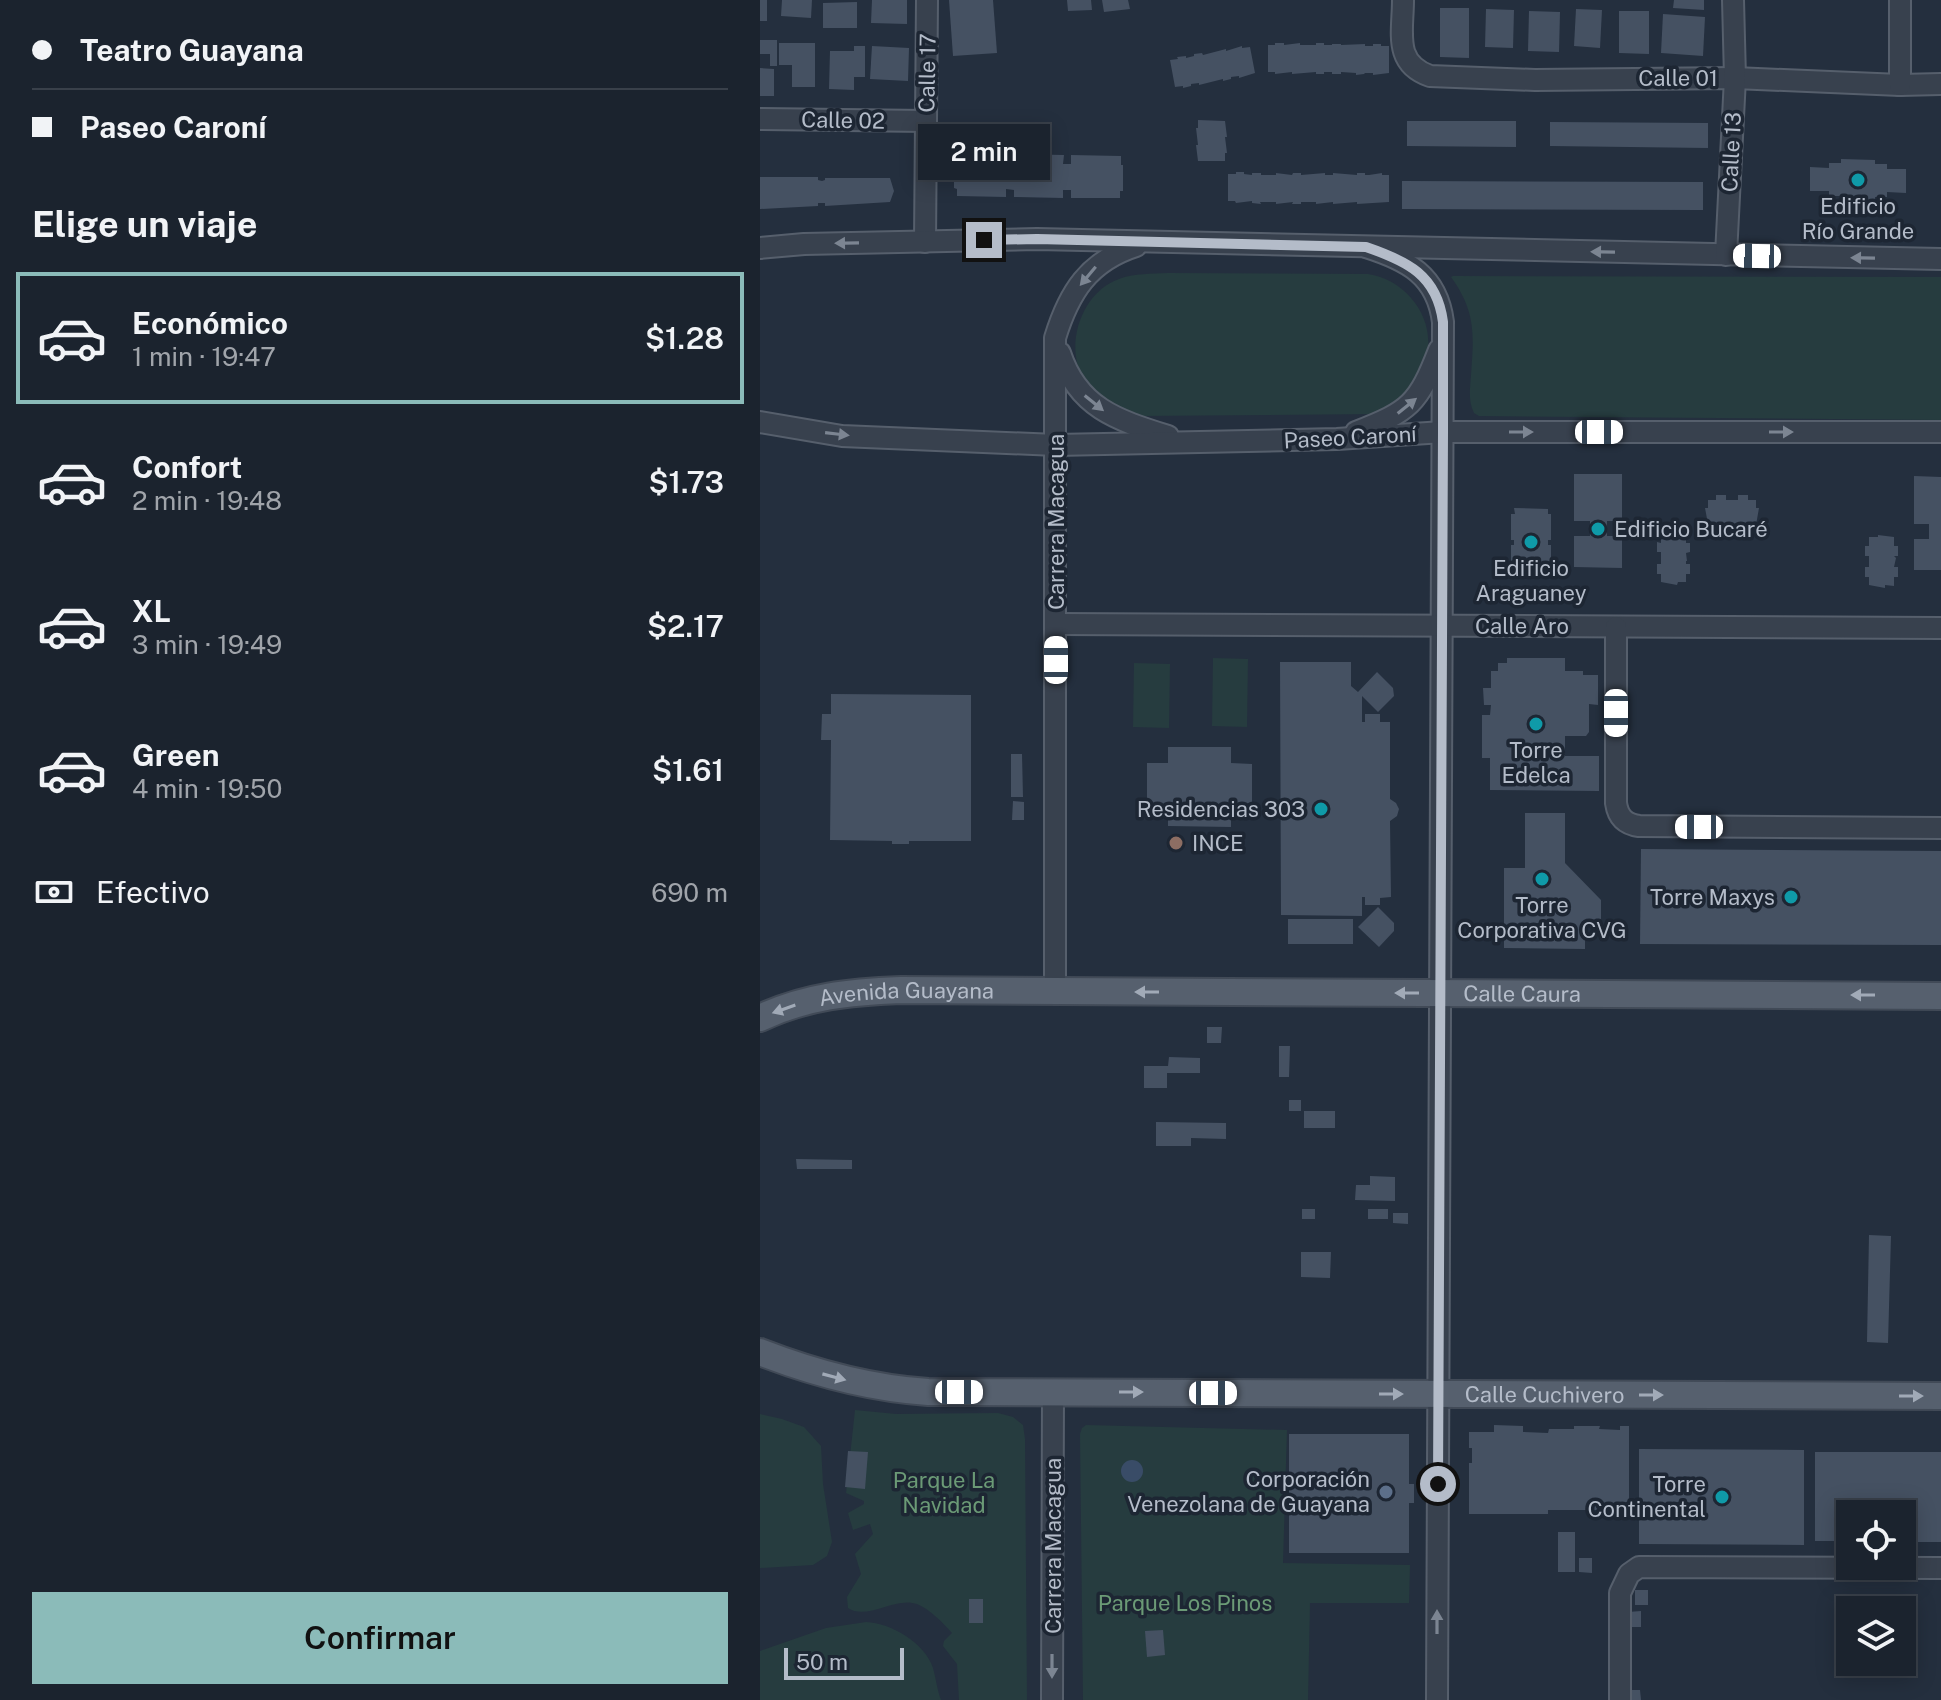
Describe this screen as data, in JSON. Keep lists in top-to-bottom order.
{
  "streets": {
    "main road": ["Calle Caura", "Avenida Guayana", "Calle Cuchivero"],
    "street": [
      "Calle 17",
      "Calle 01",
      "Calle 02",
      "Calle 13",
      "Paseo Caroní",
      "Carrera Macagua",
      "Calle Aro"
    ]
  },
  "crossings": [
    ["Calle 17", "Calle 02"],
    ["Calle 01", "Calle 13"],
    ["Paseo Caroní", "Carrera Macagua"],
    ["Carrera Macagua", "Calle Aro"],
    ["Carrera Macagua", "Calle Caura"],
    ["Carrera Macagua", "Avenida Guayana"],
    ["Carrera Macagua", "Calle Cuchivero"],
    ["Calle Caura", "Avenida Guayana"]
  ],
  "one_way": [
    "Carrera Macagua",
    "Calle Caura",
    "Avenida Guayana",
    "Calle Cuchivero"
  ],
  "parks": ["Parque La Navidad", "Parque Los Pinos"],
  "places": [
    "Edificio Río Grande",
    "Edificio Bucaré",
    "Edificio Araguaney",
    "Torre Edelca",
    "Residencias 303",
    "INCE",
    "Torre Corporativa CVG",
    "Torre Maxys",
    "Corporación Venezolana de Guayana",
    "Torre Continental"
  ],
  "scale_bar": "50 m",
  "page": {
    "banner": ["Teatro Guayana", "Paseo Caroní"],
    "bubble": "2 min",
    "heading": "Elige un viaje",
    "list": [
      {
        "name": "Económico",
        "note": "1 min · 19:47",
        "value": "$1.28"
      },
      {
        "name": "Confort",
        "note": "2 min · 19:48",
        "value": "$1.73"
      },
      {
        "name": "XL",
        "note": "3 min · 19:49",
        "value": "$2.17"
      },
      {
        "name": "Green",
        "note": "4 min · 19:50",
        "value": "$1.61"
      }
    ],
    "pay": ["Efectivo", "690 m"],
    "buttons": "Confirmar",
    "scale": "50 m"
  }
}
